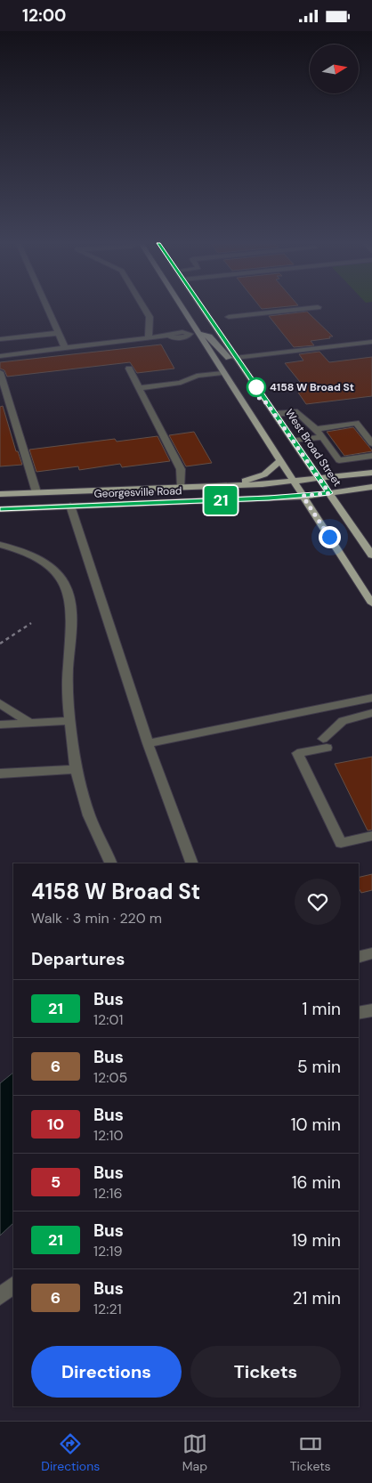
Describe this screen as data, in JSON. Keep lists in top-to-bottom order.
{
  "streets": {
    "main road": ["West Broad Street", "Georgesville Road"]
  },
  "crossings": [
    ["West Broad Street", "Georgesville Road"]
  ],
  "places": ["4158 W Broad St"],
  "lines": ["bus line 21"],
  "north": "right",
  "page": {
    "status": "12:00",
    "on_map": "21",
    "heading": [
      ["4158 W Broad St", "Walk · 3 min · 220 m"],
      "Departures"
    ],
    "list": [
      {
        "mark": "21",
        "name": "Bus",
        "note": "12:01",
        "value": "1 min"
      },
      {
        "mark": "6",
        "name": "Bus",
        "note": "12:05",
        "value": "5 min"
      },
      {
        "mark": "10",
        "name": "Bus",
        "note": "12:10",
        "value": "10 min"
      },
      {
        "mark": "5",
        "name": "Bus",
        "note": "12:16",
        "value": "16 min"
      },
      {
        "mark": "21",
        "name": "Bus",
        "note": "12:19",
        "value": "19 min"
      },
      {
        "mark": "6",
        "name": "Bus",
        "note": "12:21",
        "value": "21 min"
      }
    ],
    "buttons": ["Directions", "Tickets"],
    "tabs": ["Directions", "Map", "Tickets"]
  }
}
